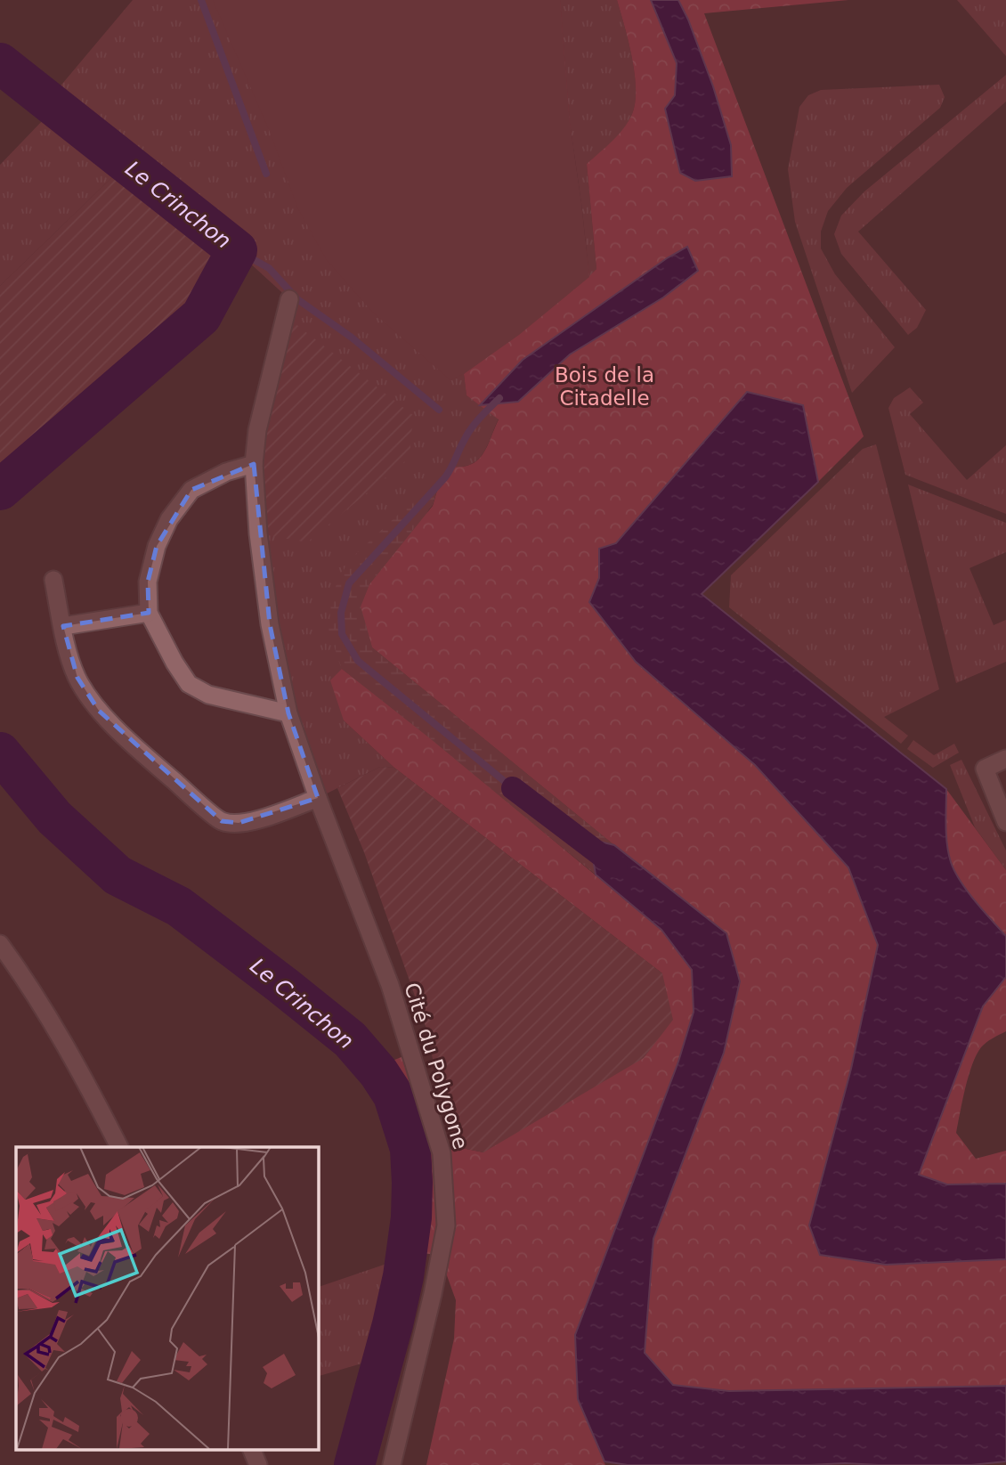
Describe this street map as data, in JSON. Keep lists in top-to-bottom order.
{
  "streets": {
    "street": ["Cité du Polygone"]
  },
  "water": ["Le Crinchon"],
  "parks": ["Bois de la Citadelle"]
}
